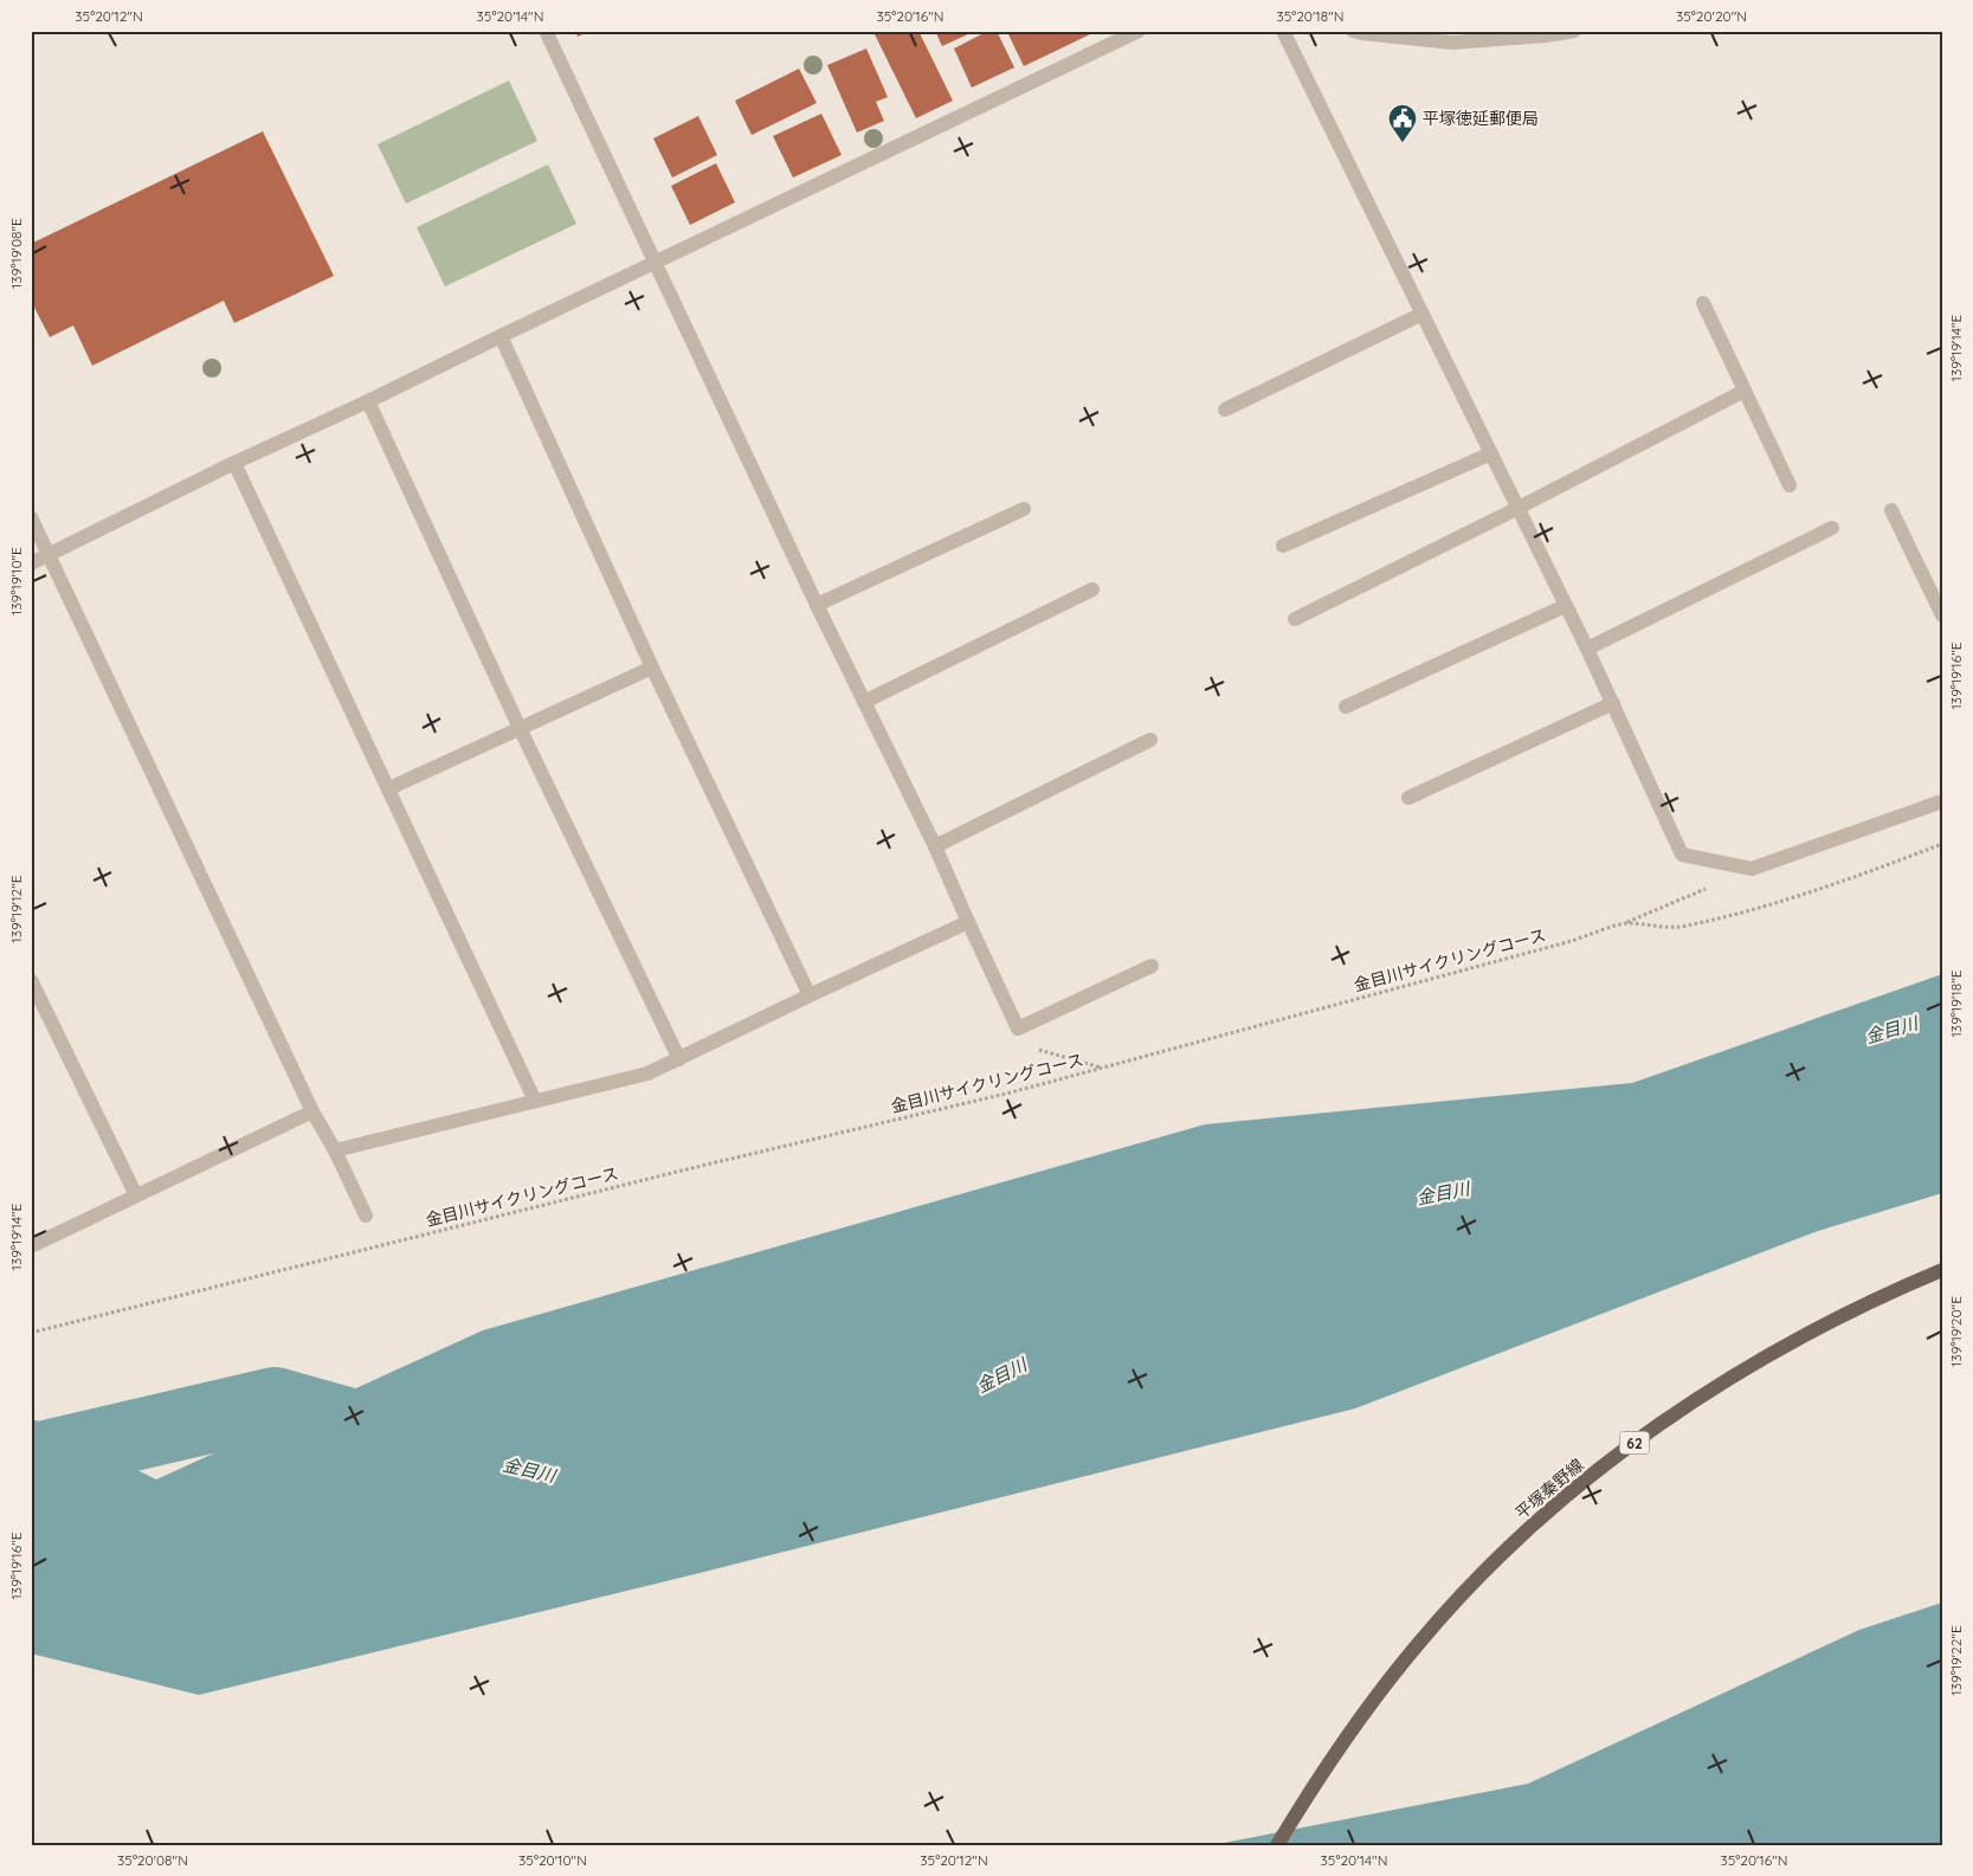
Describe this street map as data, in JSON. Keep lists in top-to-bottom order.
{
  "streets": {
    "main road": ["62", "平塚秦野線"],
    "path": ["金目川サイクリングコース"]
  },
  "water": ["金目川"],
  "places": {
    "public building": ["平塚徳延郵便局"]
  },
  "coordinates": [
    "35°20'12\"N",
    "35°20'14\"N",
    "35°20'16\"N",
    "35°20'18\"N",
    "35°20'20\"N",
    "139°19'08\"E",
    "139°19'14\"E",
    "139°19'10\"E",
    "139°19'16\"E",
    "139°19'12\"E",
    "139°19'18\"E",
    "139°19'20\"E",
    "139°19'22\"E",
    "35°20'08\"N",
    "35°20'10\"N"
  ]
}
